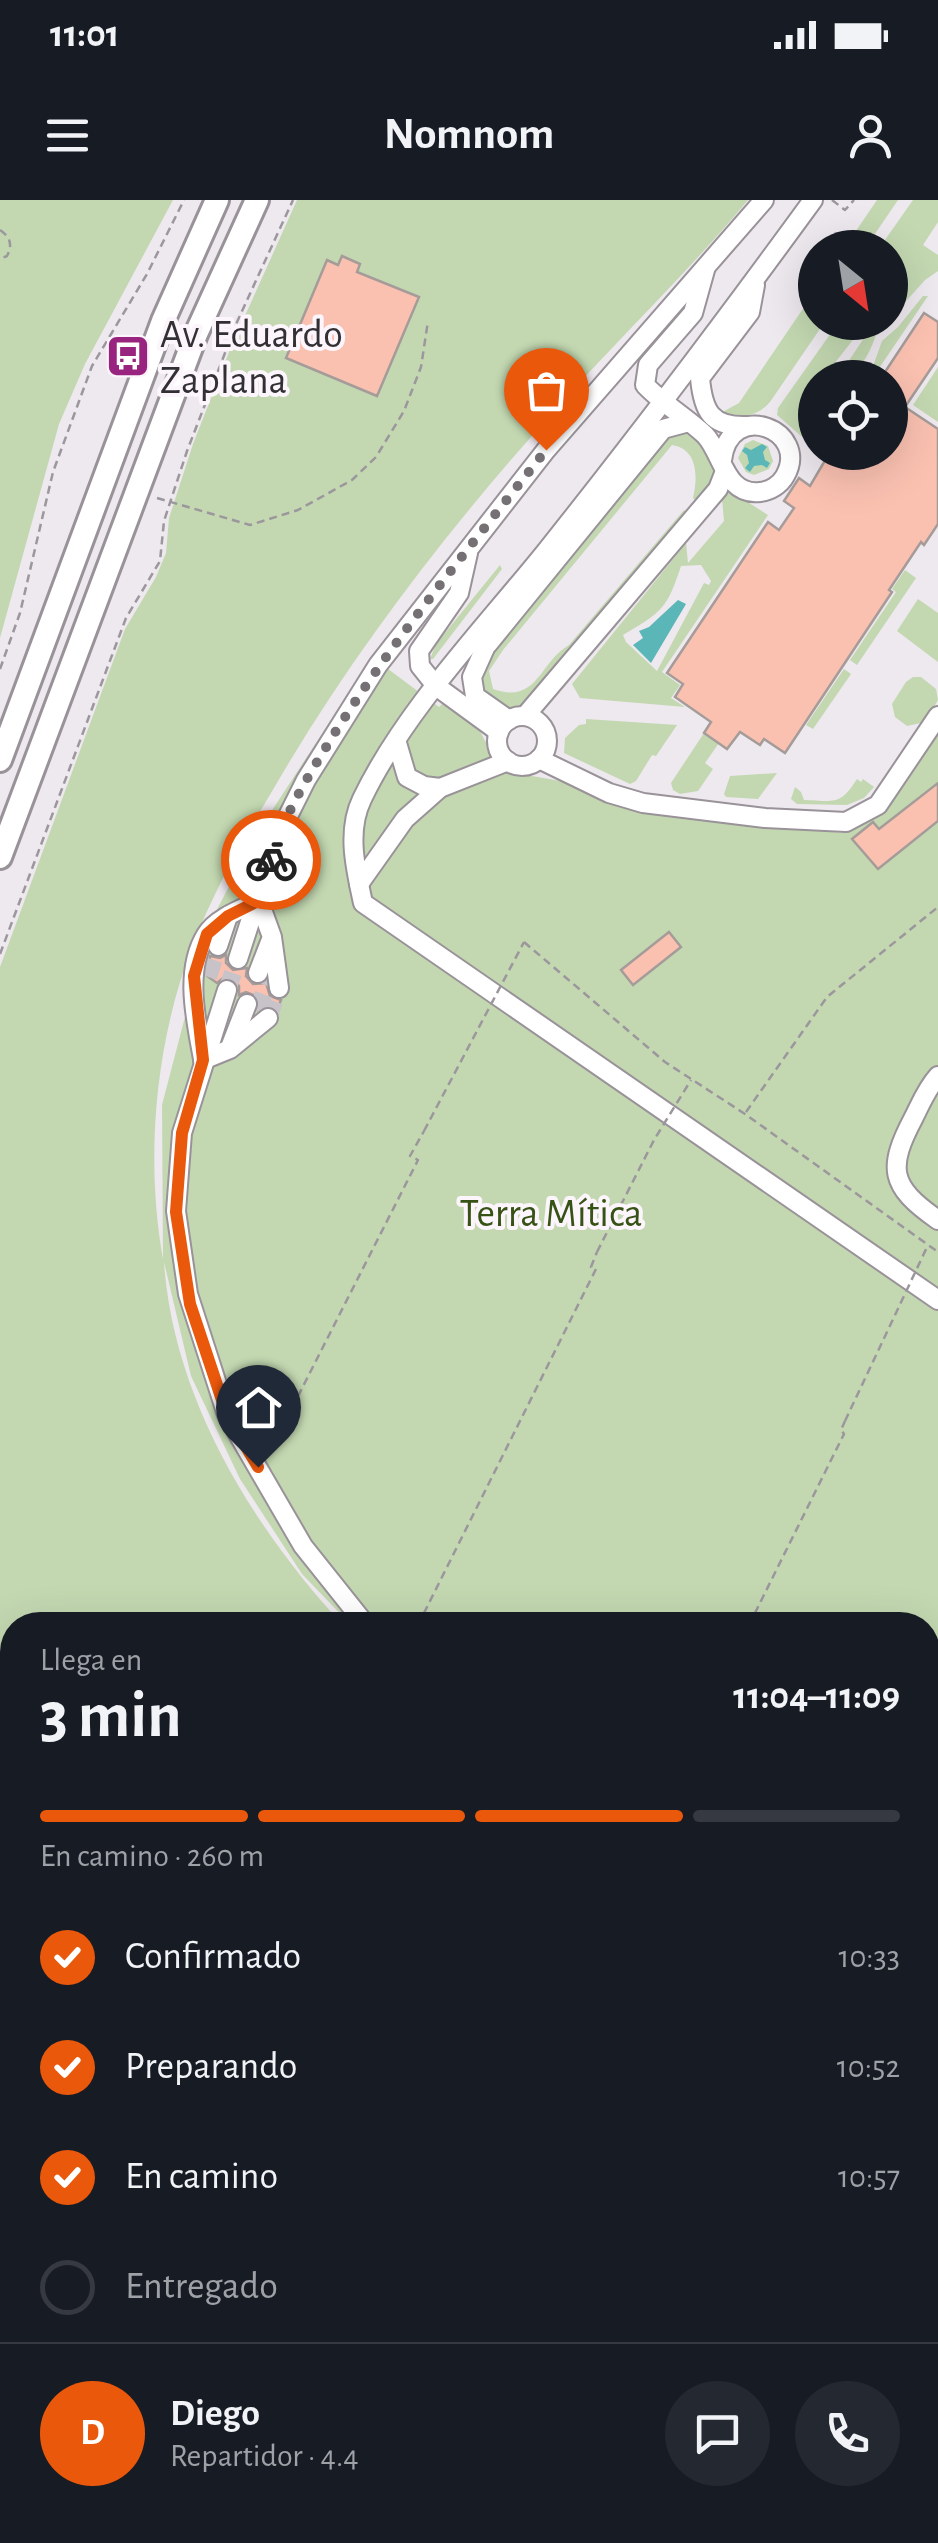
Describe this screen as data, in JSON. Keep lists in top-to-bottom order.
{
  "parks": ["Terra Mítica"],
  "places": {
    "bus stop": ["Av. Eduardo Zaplana"]
  },
  "north": "bottom right",
  "page": {
    "status": "11:01",
    "header": "Nomnom",
    "heading": ["3 min", "Llega en", "11:04–11:09"],
    "panel": ["Diego", "Repartidor · 4.4"],
    "bar": "En camino · 260 m",
    "list": [
      ["Confirmado", "10:33"],
      ["Preparando", "10:52"],
      ["En camino", "10:57"],
      "Entregado"
    ],
    "round": "D"
  }
}
